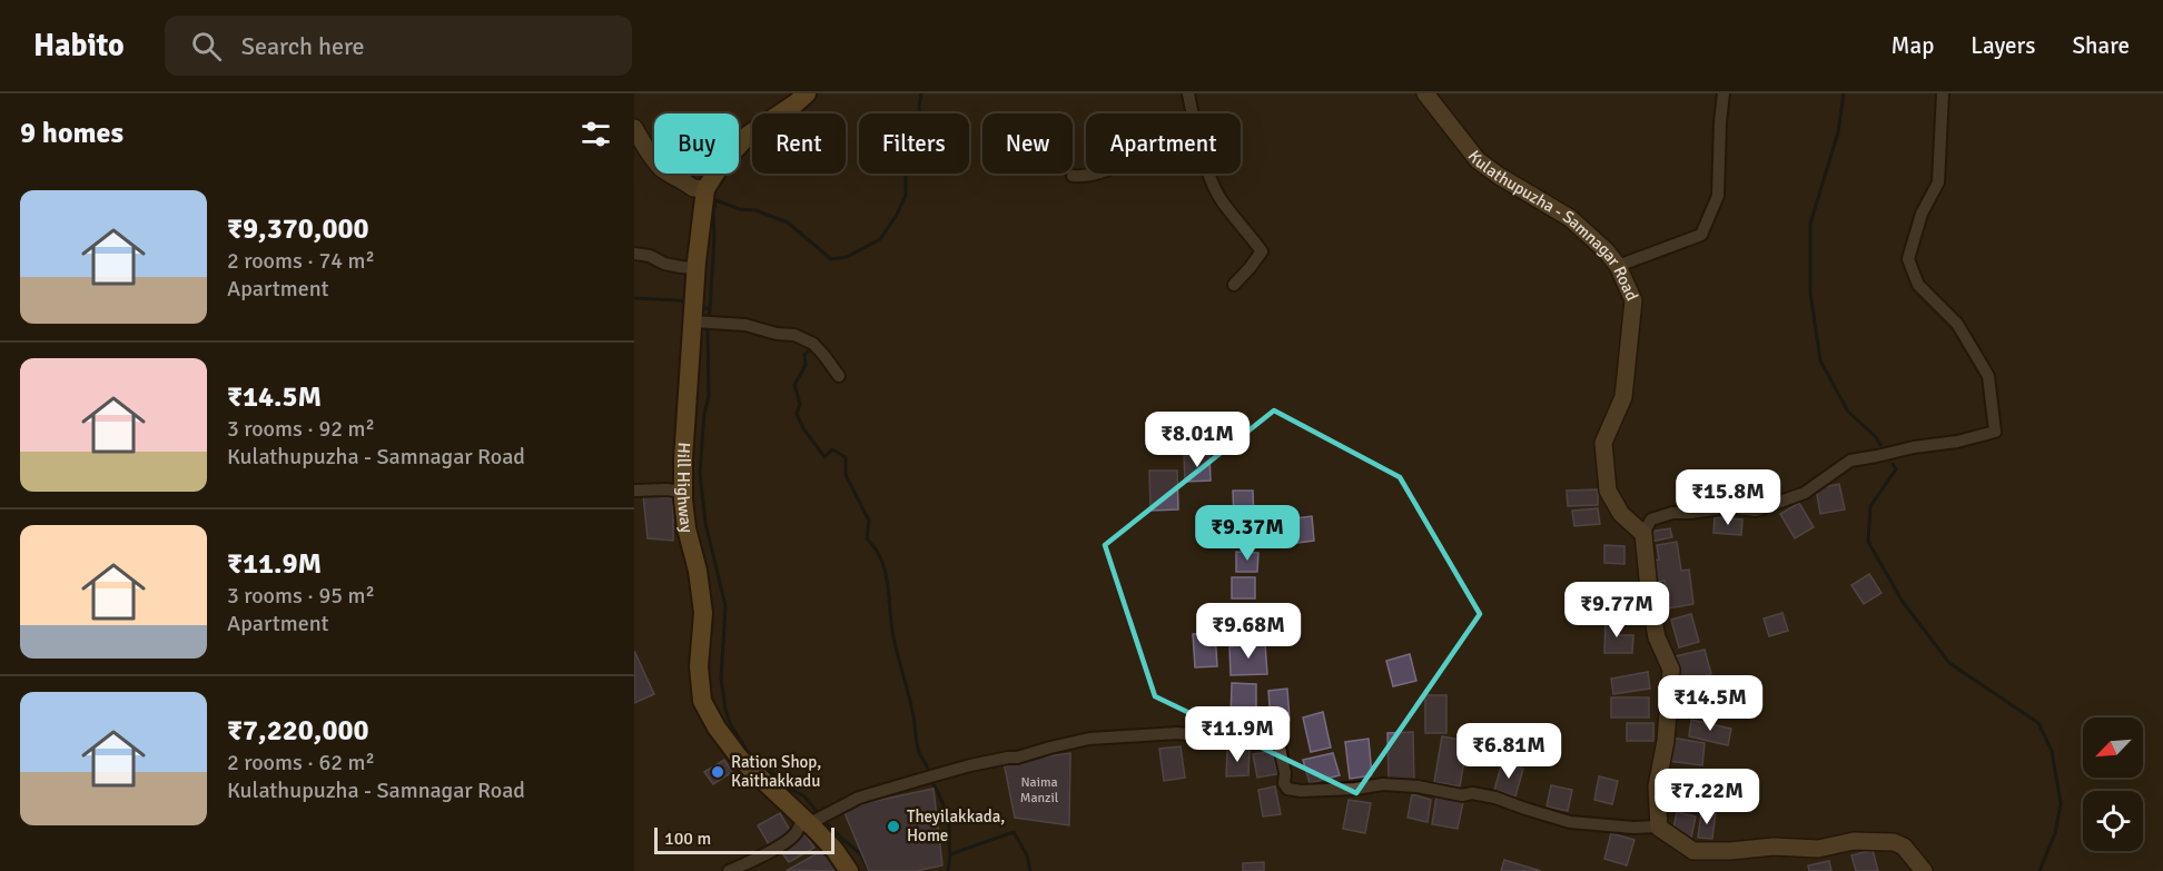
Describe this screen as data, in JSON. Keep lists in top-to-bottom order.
{
  "streets": {
    "main road": ["Kulathupuzha - Samnagar Road", "Hill Highway"]
  },
  "places": ["Ration Shop, Kaithakkadu", "Theyilakkada, Home"],
  "house_numbers": ["Naima Manzil"],
  "scale_bar": "100 m",
  "north": "bottom left",
  "page": {
    "header": "Habito",
    "search": "Search here",
    "nav": ["Map", "Layers", "Share"],
    "heading": "9 homes",
    "chip": [
      "Buy",
      "Rent",
      "Filters",
      "New",
      "Apartment"
    ],
    "list": [
      {
        "name": "₹9,370,000",
        "note": "2 rooms · 74 m² · Apartment"
      },
      {
        "name": "₹14.5M",
        "note": "3 rooms · 92 m² · Kulathupuzha - Samnagar Road"
      },
      {
        "name": "₹11.9M",
        "note": "3 rooms · 95 m² · Apartment"
      },
      {
        "name": "₹7,220,000",
        "note": "2 rooms · 62 m² · Kulathupuzha - Samnagar Road"
      }
    ],
    "price": [
      "₹8.01M",
      "₹15.8M",
      "₹9.37M",
      "₹9.77M",
      "₹9.68M",
      "₹14.5M",
      "₹11.9M",
      "₹6.81M",
      "₹7.22M"
    ],
    "scale": "100 m"
  }
}
